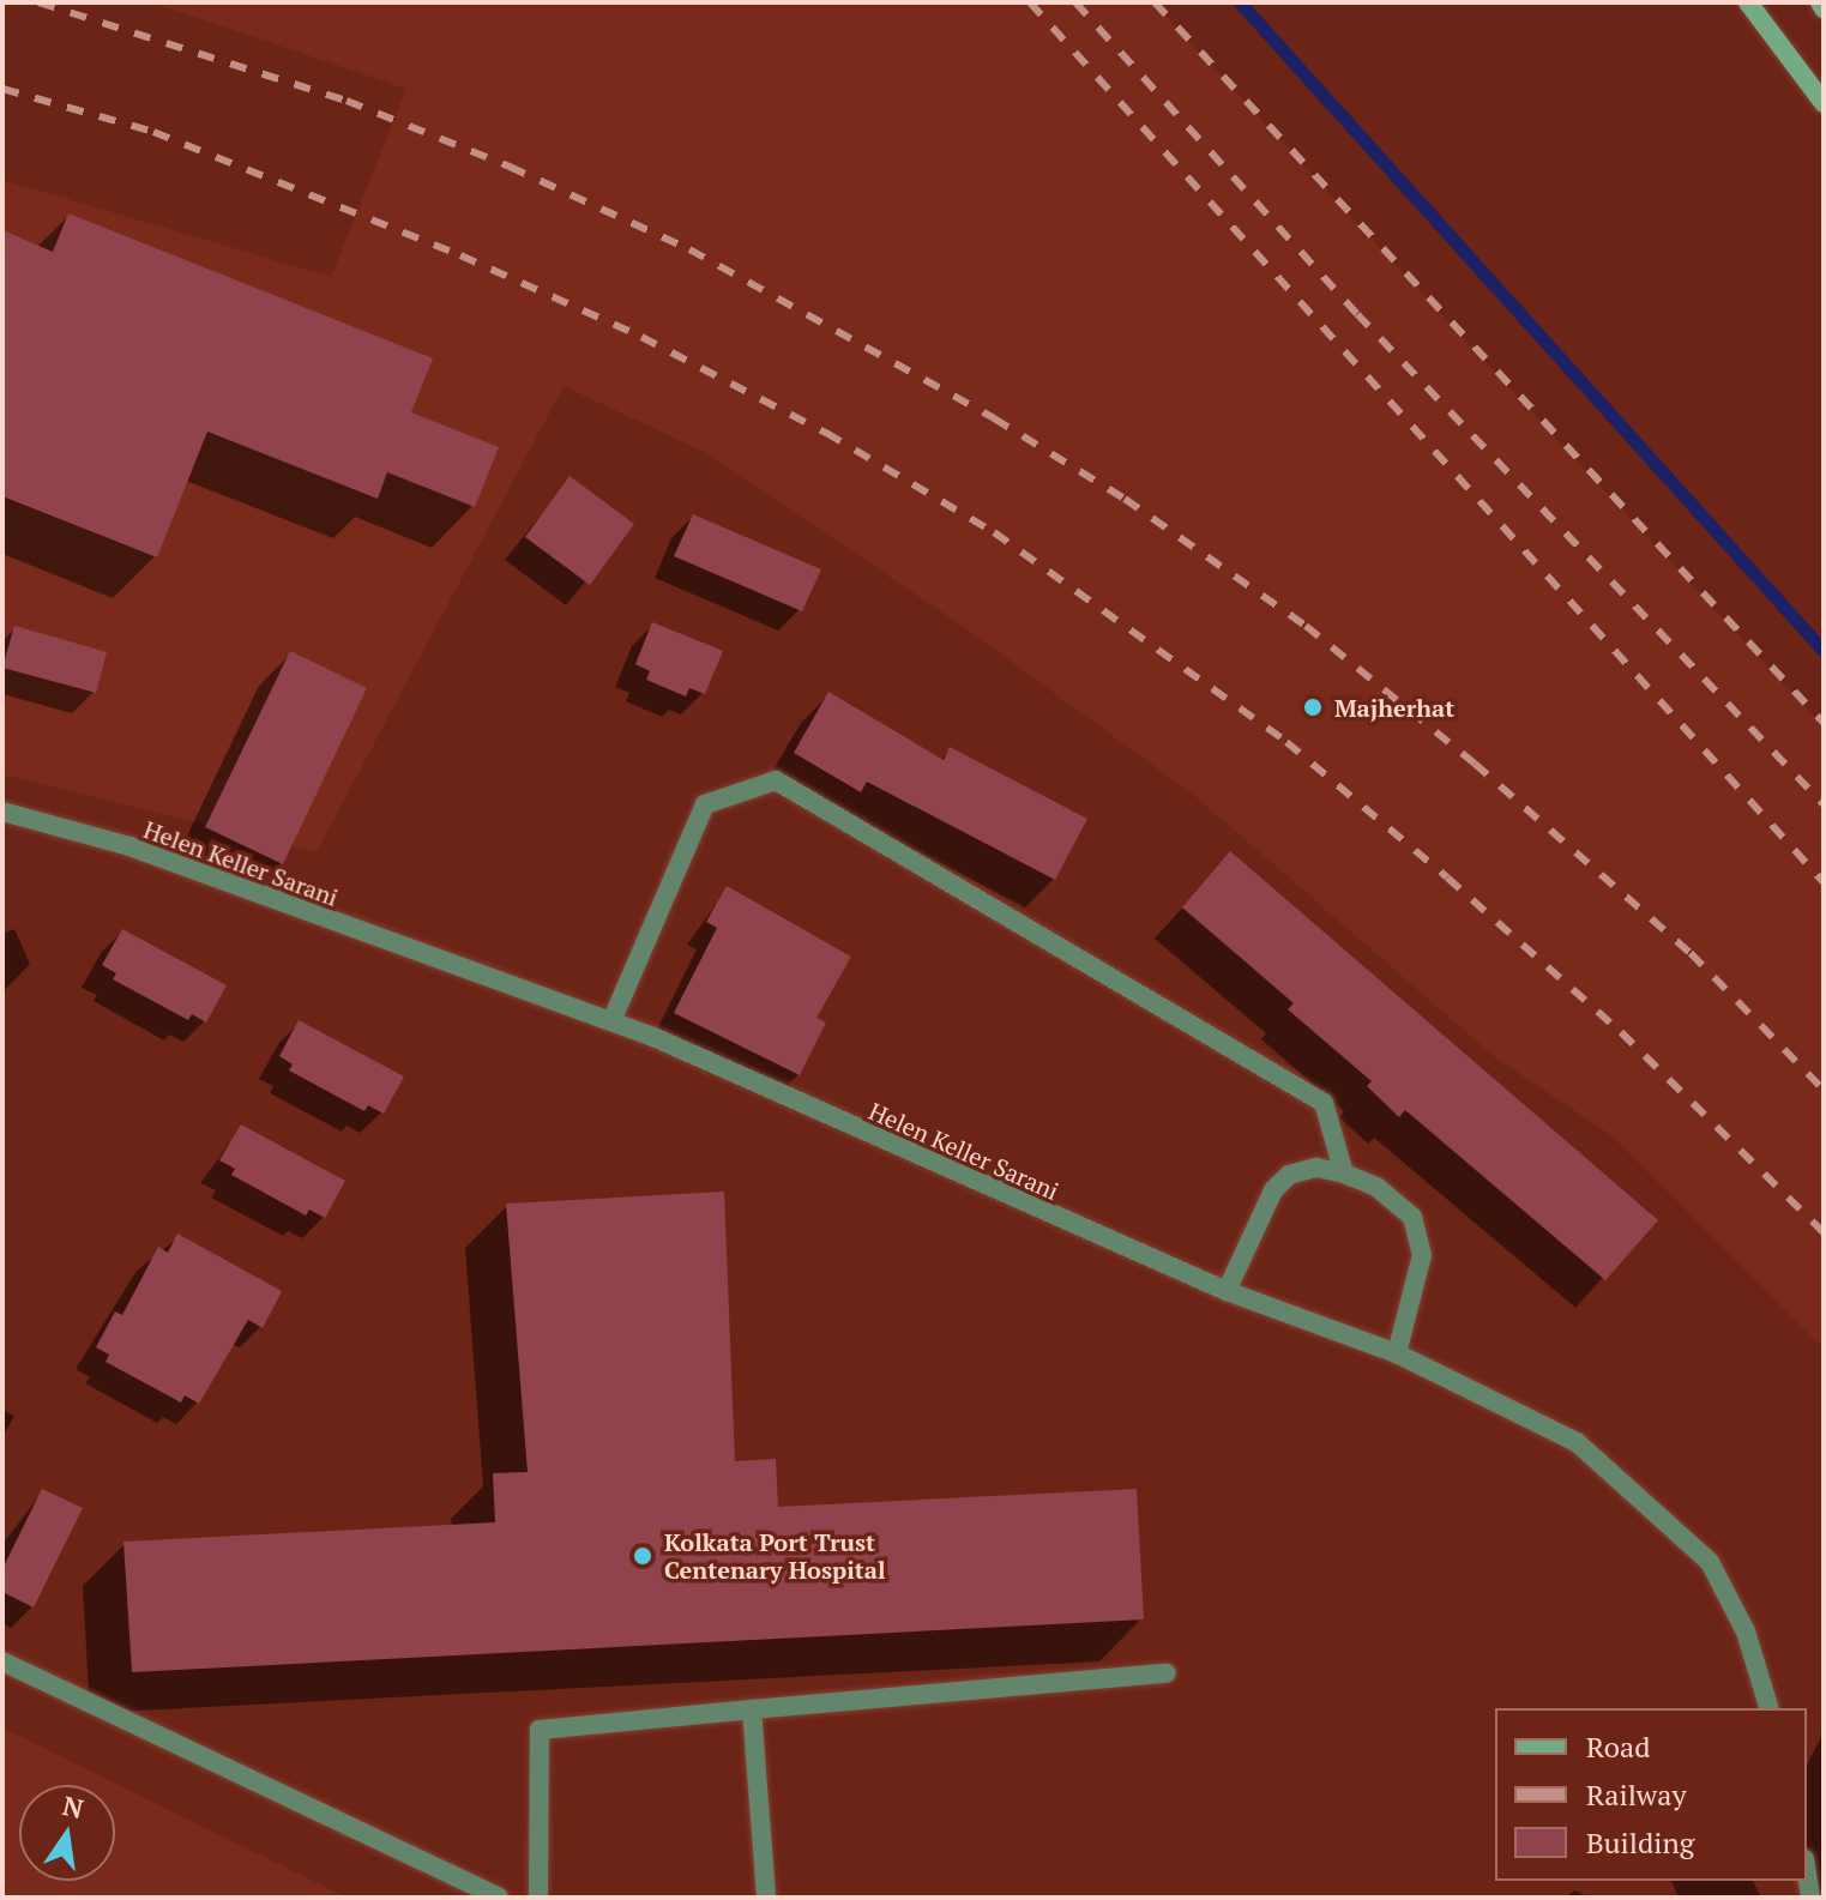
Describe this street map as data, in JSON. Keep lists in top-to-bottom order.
{
  "streets": {
    "street": ["Helen Keller Sarani"]
  },
  "places": ["Majherhat", "Kolkata Port Trust Centenary Hospital"],
  "legend": ["Road", "Railway", "Building"],
  "north": "top"
}
